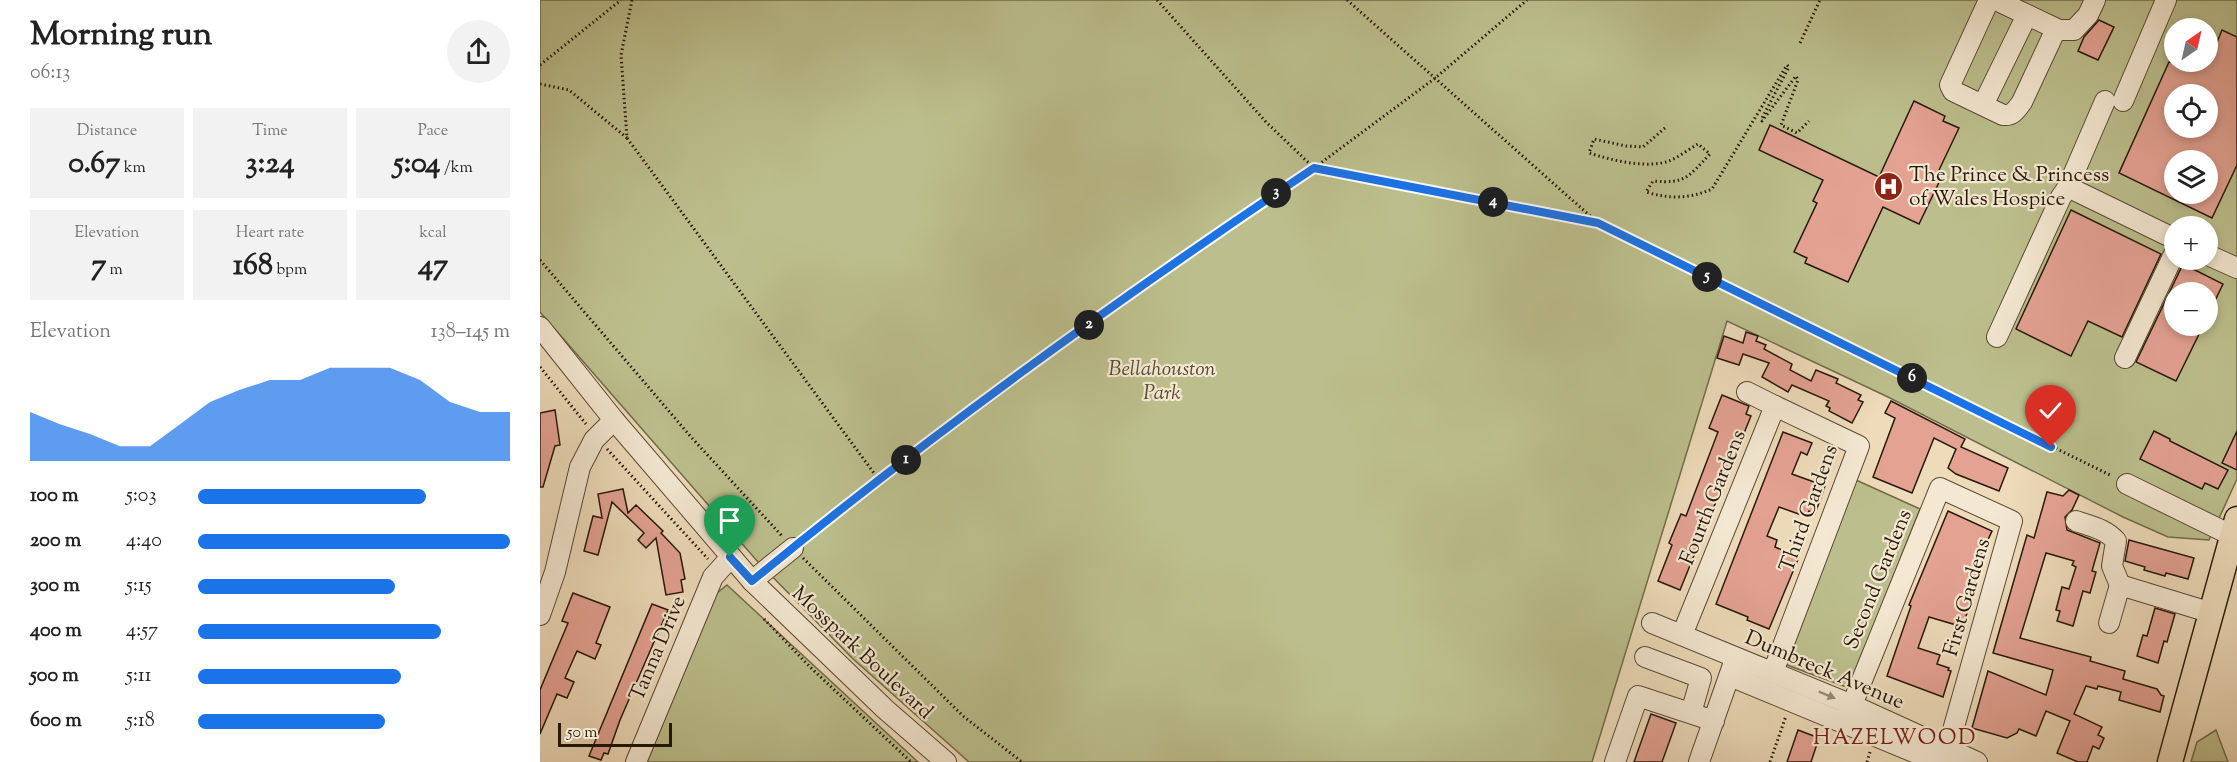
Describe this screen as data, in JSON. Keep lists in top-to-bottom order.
{
  "streets": {
    "street": [
      "Fourth Gardens",
      "Third Gardens",
      "Second Gardens",
      "First Gardens",
      "Tanna Drive",
      "Mosspark Boulevard",
      "Dumbreck Avenue"
    ]
  },
  "crossings": [
    ["Fourth Gardens", "Third Gardens"],
    ["Fourth Gardens", "Dumbreck Avenue"],
    ["Third Gardens", "Dumbreck Avenue"],
    ["Second Gardens", "First Gardens"],
    ["Second Gardens", "Dumbreck Avenue"],
    ["First Gardens", "Dumbreck Avenue"],
    ["Tanna Drive", "Mosspark Boulevard"]
  ],
  "districts": ["HAZELWOOD"],
  "parks": ["Bellahouston Park"],
  "places": {
    "hospital": ["The Prince & Princess of Wales Hospice"]
  },
  "scale_bar": "50 m",
  "north": "top right",
  "page": {
    "heading": ["Morning run", "06:13"],
    "map_buttons": ["+", "−"],
    "stats": [
      ["Distance", "0.67 km"],
      ["Time", "3:24"],
      ["Pace", "5:04 /km"],
      ["Elevation", "7 m"],
      ["Heart rate", "168 bpm"],
      ["kcal", "47"]
    ],
    "pins": [
      "3",
      "4",
      "5",
      "2",
      "6",
      "1"
    ],
    "chart": ["Elevation", "138–145 m"],
    "list": [
      {
        "name": "100 m",
        "note": "5:03"
      },
      {
        "name": "200 m",
        "note": "4:40"
      },
      {
        "name": "300 m",
        "note": "5:15"
      },
      {
        "name": "400 m",
        "note": "4:57"
      },
      {
        "name": "500 m",
        "note": "5:11"
      },
      {
        "name": "600 m",
        "note": "5:18"
      }
    ],
    "scale": "50 m"
  }
}
